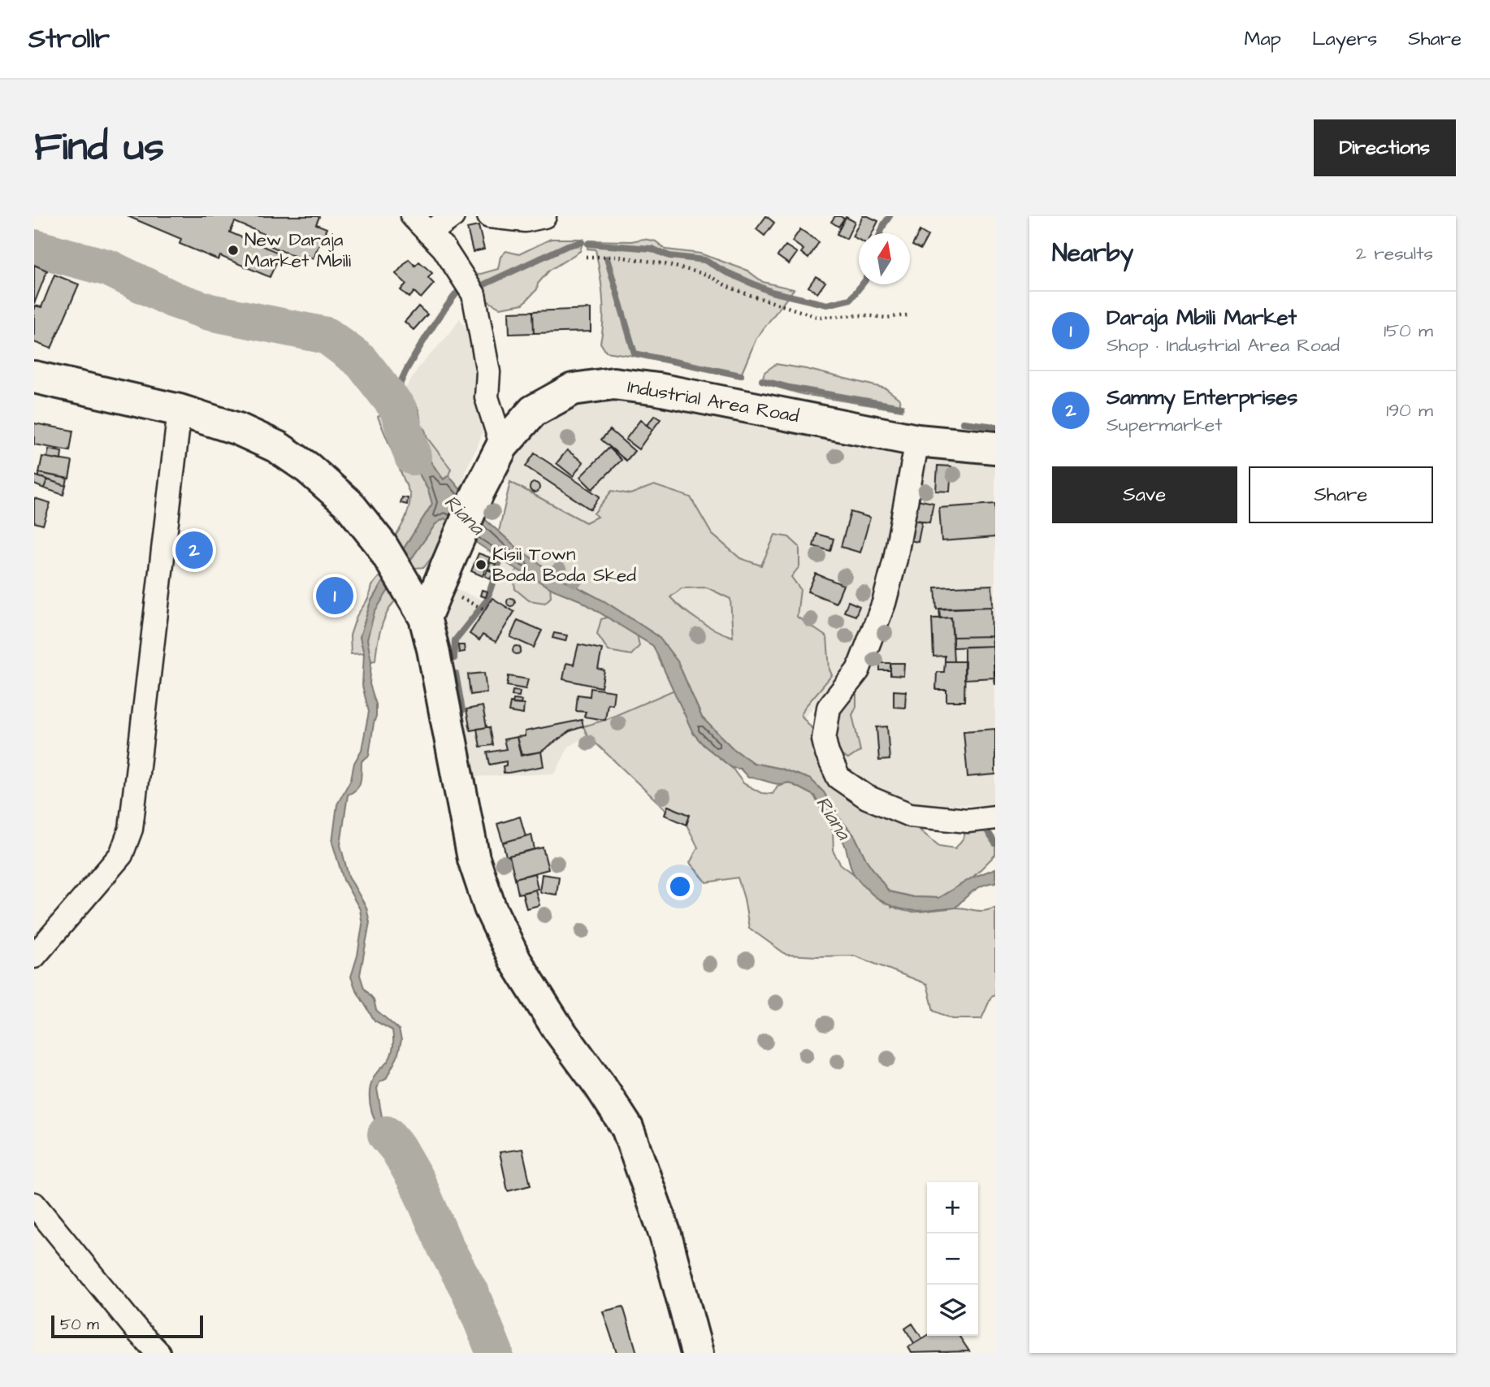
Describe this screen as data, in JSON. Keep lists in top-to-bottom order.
{
  "streets": {
    "main road": ["Industrial Area Road"]
  },
  "water": ["Riana"],
  "places": ["New Daraja Market Mbili", "Kisii Town Boda Boda Sked"],
  "scale_bar": "50 m",
  "north": "top",
  "page": {
    "header": "Strollr",
    "nav": ["Map", "Layers", "Share"],
    "buttons": [
      "Directions",
      ["Save", "Share"]
    ],
    "title": "Find us",
    "heading": ["Nearby", "2 results"],
    "list": [
      {
        "mark": "1",
        "name": "Daraja Mbili Market",
        "note": "Shop · Industrial Area Road",
        "value": "150 m"
      },
      {
        "mark": "2",
        "name": "Sammy Enterprises",
        "note": "Supermarket",
        "value": "190 m"
      }
    ],
    "pins": ["2", "1"],
    "map_buttons": ["+", "−"],
    "scale": "50 m"
  }
}
